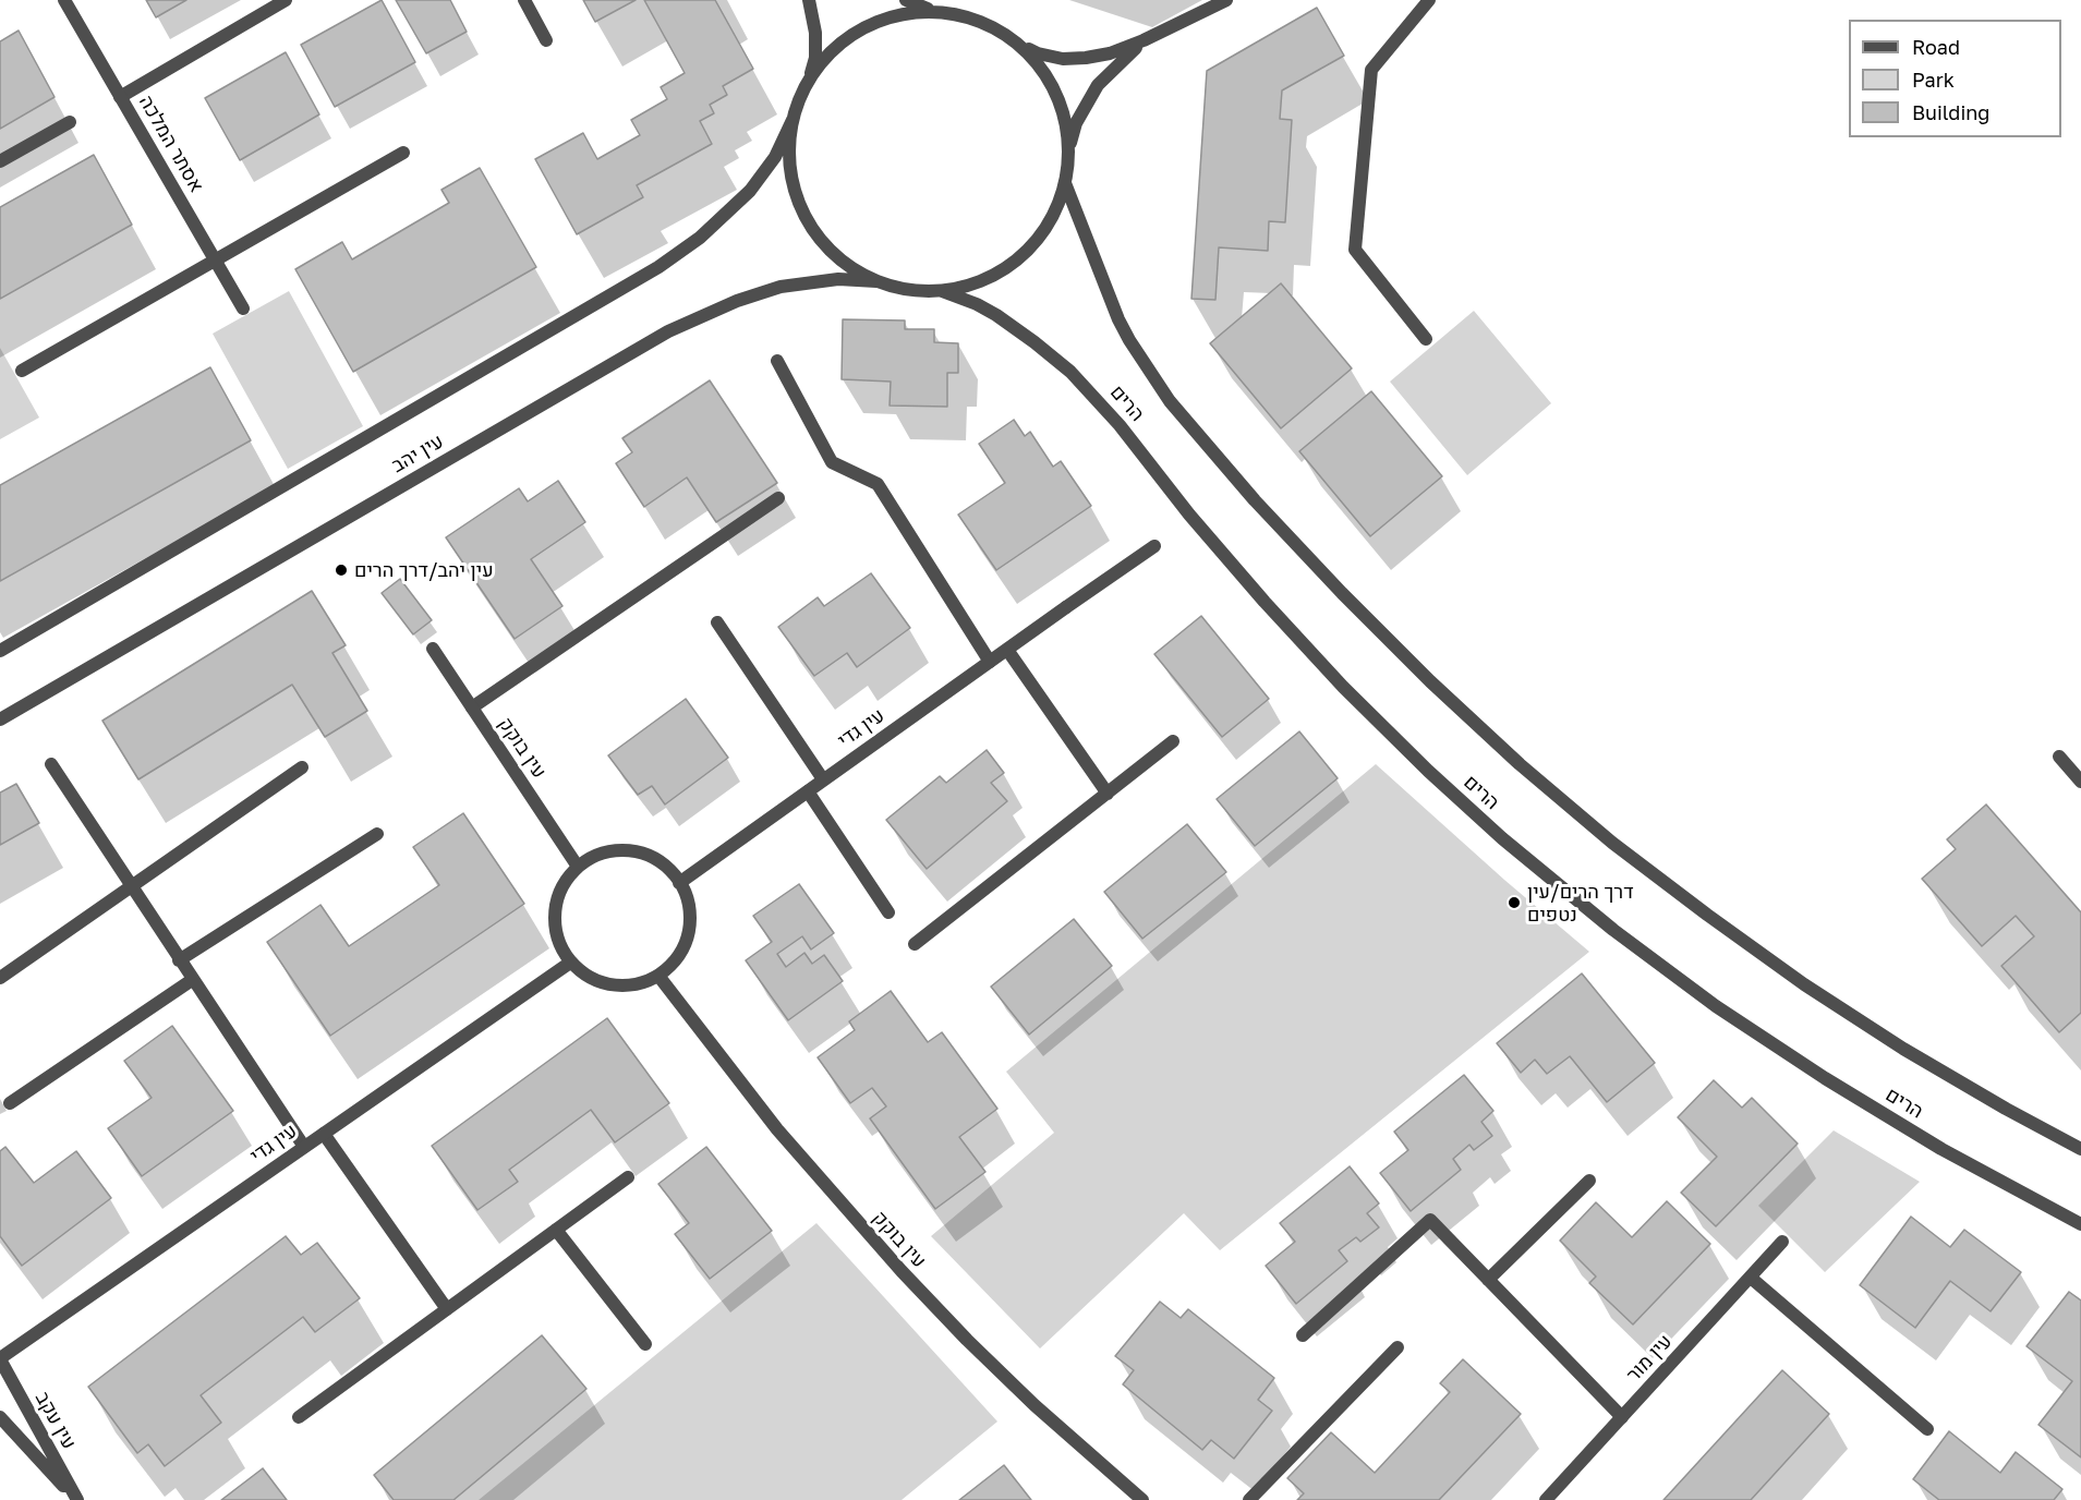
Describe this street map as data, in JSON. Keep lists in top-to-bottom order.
{
  "streets": {
    "street": [
      "אסתר המלכה",
      "הרים",
      "עין יהב",
      "עין גדי",
      "עין בוקק",
      "עין מור",
      "עין עקב"
    ]
  },
  "crossings": [
    ["עין גדי", "עין בוקק"],
    ["עין גדי", "עין עקב"]
  ],
  "places": ["עין יהב/דרך הרים", "דרך הרים/עין נטפים"],
  "legend": ["Road", "Park", "Building"]
}
